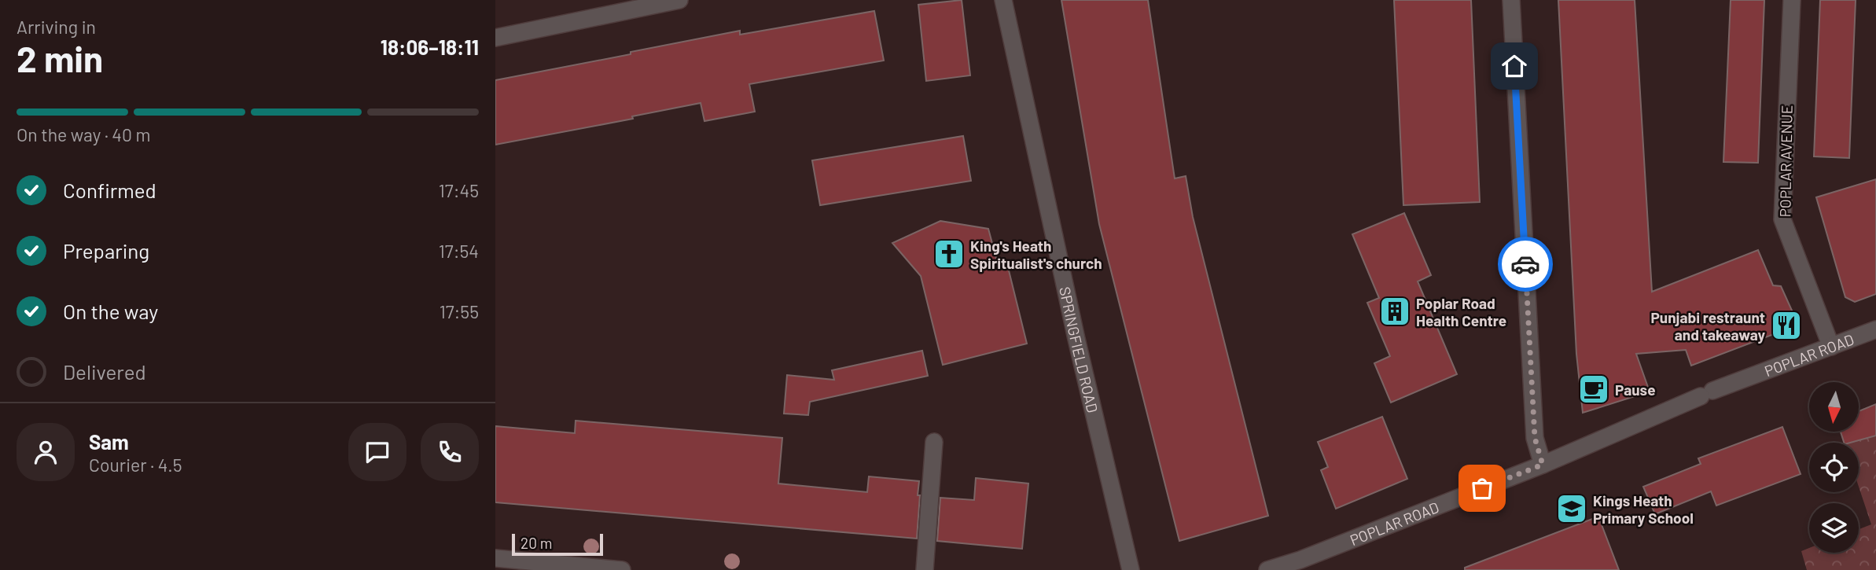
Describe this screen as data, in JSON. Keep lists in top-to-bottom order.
{
  "streets": {
    "street": ["POPLAR AVENUE", "SPRINGFIELD ROAD", "POPLAR ROAD"]
  },
  "crossings": [
    ["POPLAR AVENUE", "POPLAR ROAD"]
  ],
  "places": {
    "church": ["King's Heath Spiritualist's church"],
    "building": ["Poplar Road Health Centre"],
    "restaurant": ["Punjabi restraunt and takeaway"],
    "cafe": ["Pause"],
    "school or university": ["Kings Heath Primary School"]
  },
  "scale_bar": "20 m",
  "north": "bottom",
  "page": {
    "heading": ["2 min", "Arriving in", "18:06–18:11"],
    "panel": ["Sam", "Courier · 4.5"],
    "bar": "On the way · 40 m",
    "list": [
      ["Confirmed", "17:45"],
      ["Preparing", "17:54"],
      ["On the way", "17:55"],
      "Delivered"
    ],
    "scale": "20 m"
  }
}
